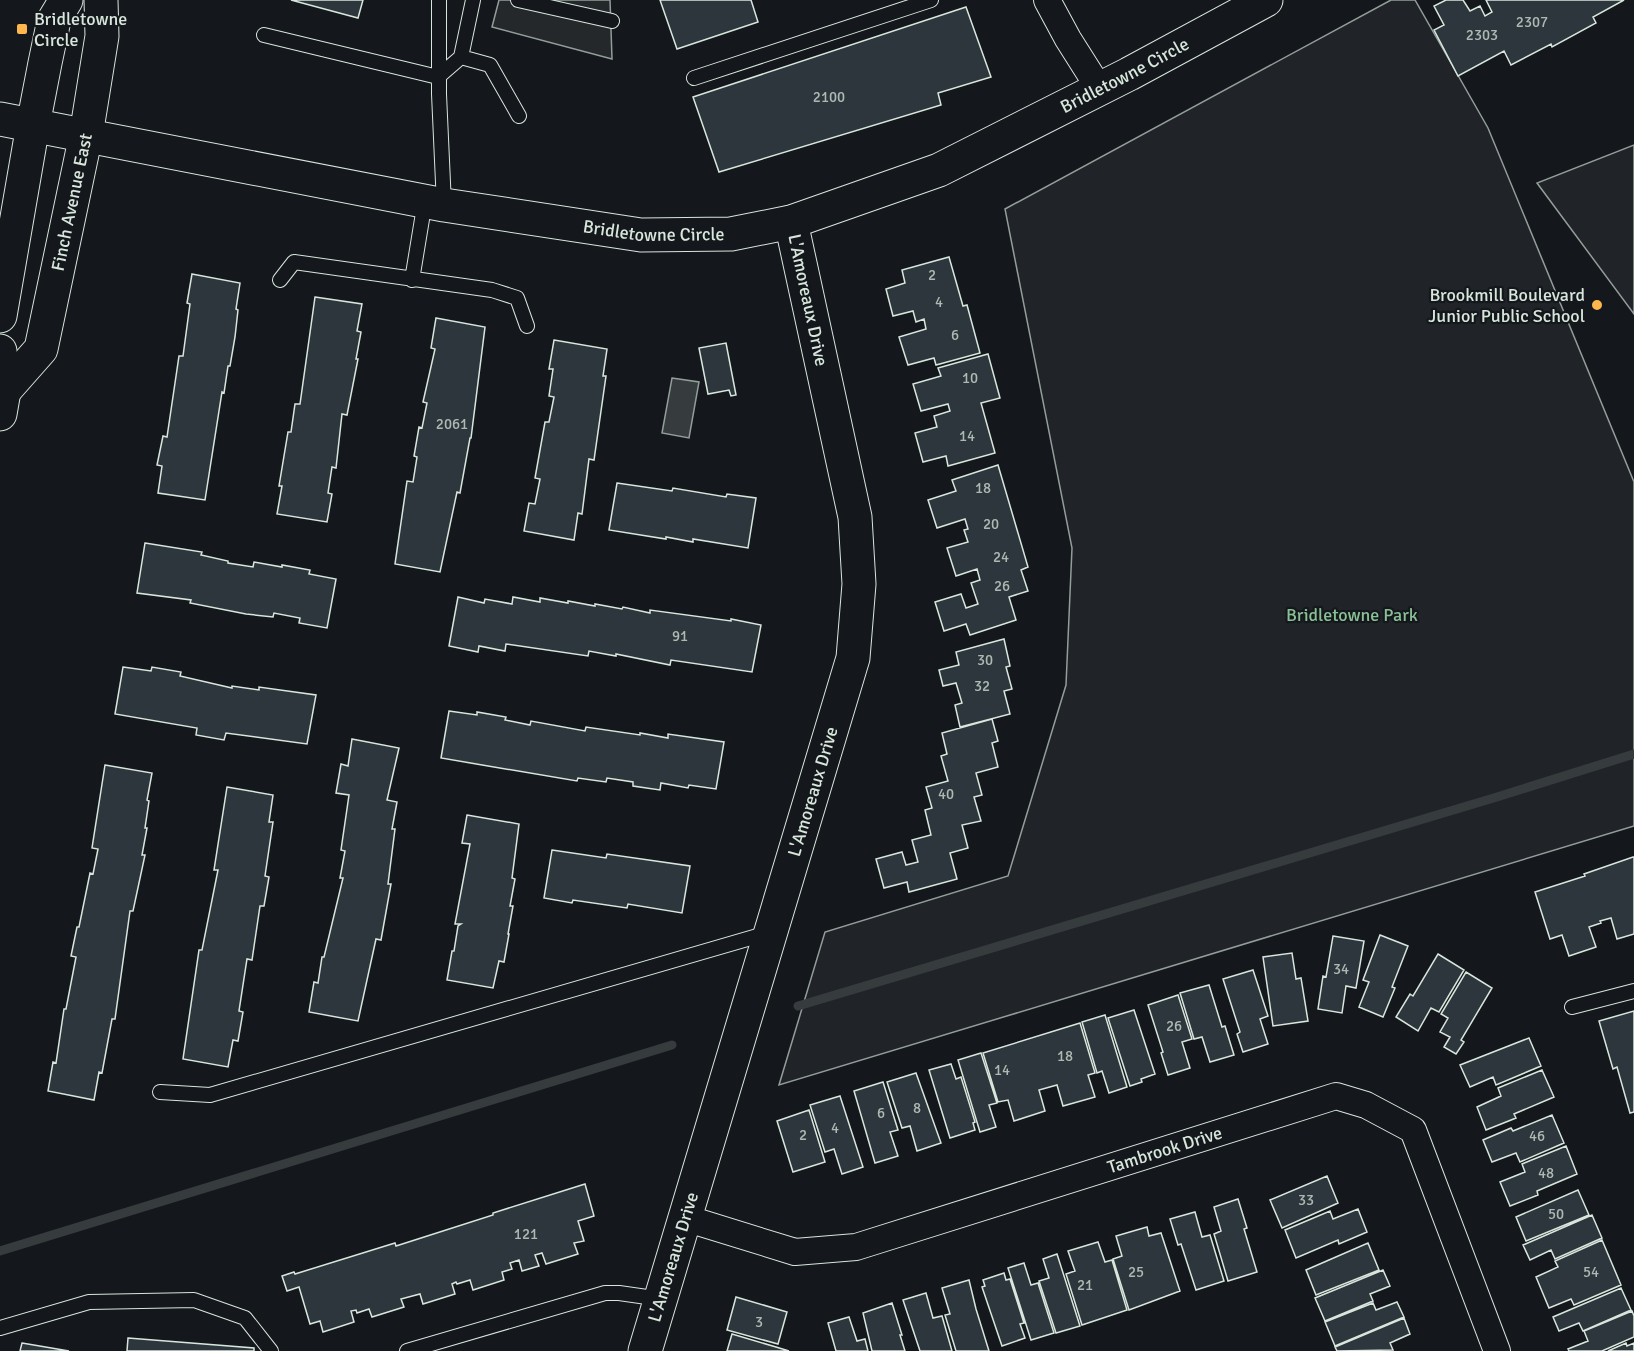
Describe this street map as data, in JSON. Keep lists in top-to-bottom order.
{
  "streets": {
    "street": [
      "Bridletowne Circle",
      "Finch Avenue East",
      "L'Amoreaux Drive",
      "Tambrook Drive"
    ]
  },
  "crossings": [
    ["Bridletowne Circle", "Finch Avenue East"],
    ["Bridletowne Circle", "L'Amoreaux Drive"],
    ["L'Amoreaux Drive", "Tambrook Drive"]
  ],
  "parks": ["Bridletowne Park"],
  "places": {
    "transit": ["Bridletowne Circle"],
    "other": ["Brookmill Boulevard Junior Public School"]
  },
  "house_numbers": [
    "2307",
    "2303",
    "2100",
    "2",
    "4",
    "6",
    "10",
    "2061",
    "14",
    "18",
    "20",
    "24",
    "26",
    "91",
    "30",
    "32",
    "40",
    "34",
    "26",
    "18",
    "14",
    "8",
    "6",
    "4",
    "2",
    "46",
    "48",
    "33",
    "50",
    "121",
    "25",
    "54",
    "21",
    "3"
  ]
}
